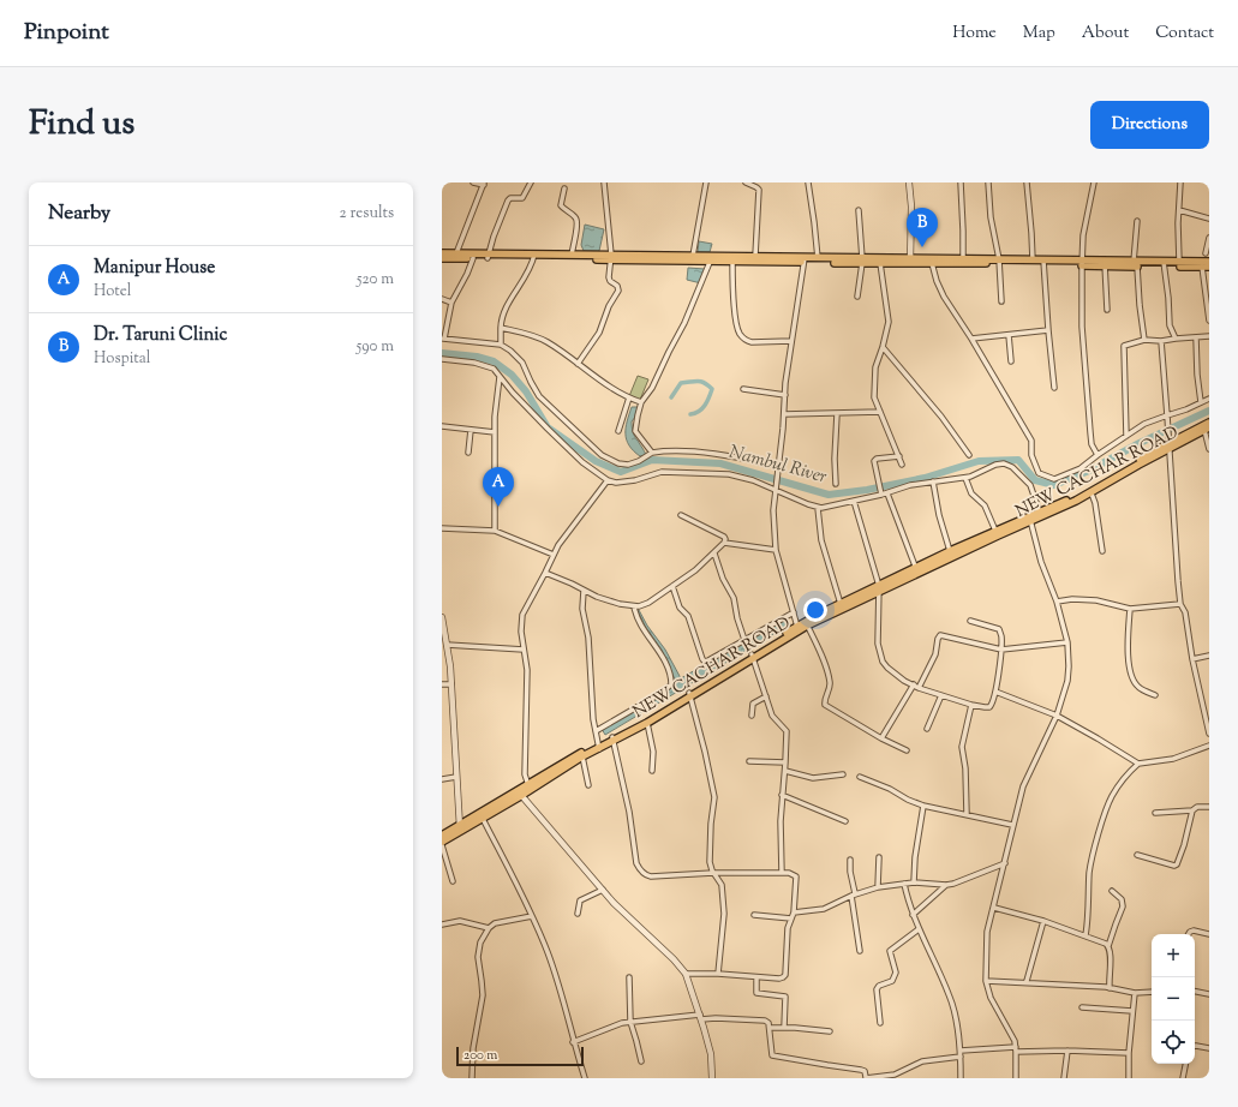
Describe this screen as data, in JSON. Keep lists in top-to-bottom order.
{
  "streets": {
    "main road": ["NEW CACHAR ROAD"]
  },
  "water": ["Nambul River"],
  "scale_bar": "200 m",
  "page": {
    "header": "Pinpoint",
    "nav": [
      "Home",
      "Map",
      "About",
      "Contact"
    ],
    "title": "Find us",
    "buttons": "Directions",
    "heading": ["Nearby", "2 results"],
    "pins": ["B", "A"],
    "list": [
      {
        "mark": "A",
        "name": "Manipur House",
        "note": "Hotel",
        "value": "520 m"
      },
      {
        "mark": "B",
        "name": "Dr. Taruni Clinic",
        "note": "Hospital",
        "value": "590 m"
      }
    ],
    "map_buttons": ["+", "−"],
    "scale": "200 m"
  }
}
